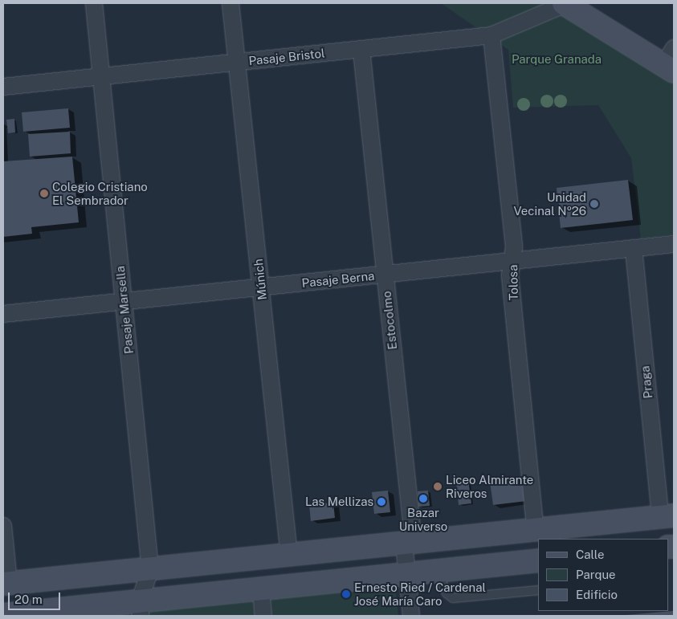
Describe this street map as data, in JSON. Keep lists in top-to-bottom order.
{
  "streets": {
    "street": [
      "Pasaje Bristol",
      "Múnich",
      "Pasaje Berna",
      "Tolosa",
      "Pasaje Marsella",
      "Estocolmo",
      "Praga"
    ]
  },
  "crossings": [
    ["Pasaje Bristol", "Múnich"],
    ["Pasaje Bristol", "Tolosa"],
    ["Pasaje Bristol", "Pasaje Marsella"],
    ["Pasaje Bristol", "Estocolmo"],
    ["Múnich", "Pasaje Berna"],
    ["Pasaje Berna", "Tolosa"],
    ["Pasaje Berna", "Pasaje Marsella"],
    ["Pasaje Berna", "Estocolmo"],
    ["Pasaje Berna", "Praga"]
  ],
  "parks": ["Parque Granada"],
  "places": [
    "Colegio Cristiano El Sembrador",
    "Unidad Vecinal Nº26",
    "Liceo Almirante Riveros",
    "Bazar Universo",
    "Las Mellizas",
    "Ernesto Ried / Cardenal José María Caro"
  ],
  "legend": ["Calle", "Parque", "Edificio"],
  "scale_bar": "20 m"
}
